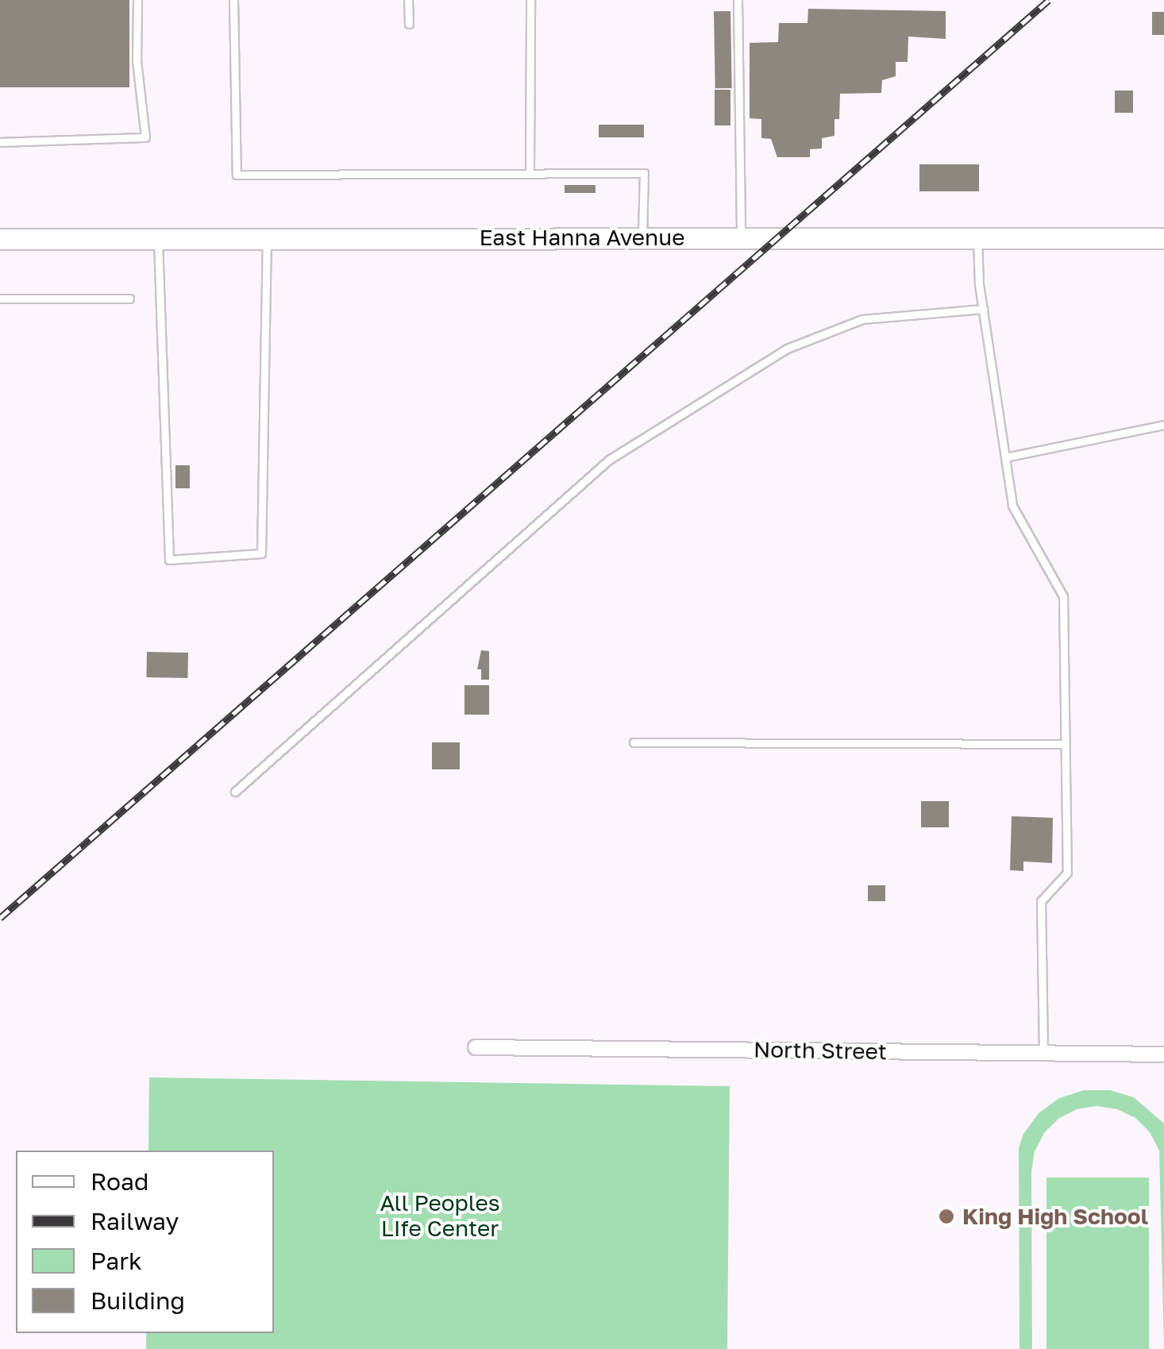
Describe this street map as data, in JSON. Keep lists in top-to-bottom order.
{
  "streets": {
    "street": ["East Hanna Avenue", "North Street"]
  },
  "parks": ["All Peoples LIfe Center"],
  "places": ["King High School"],
  "legend": [
    "Road",
    "Railway",
    "Park",
    "Building"
  ]
}
